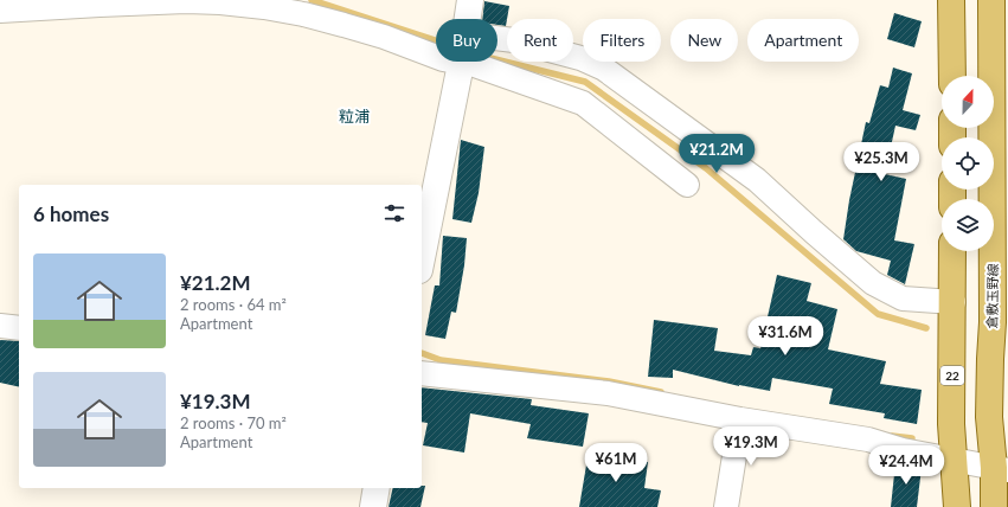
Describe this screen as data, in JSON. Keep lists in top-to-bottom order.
{
  "streets": {
    "main road": ["倉敷玉野線", "22"]
  },
  "districts": ["粒浦"],
  "north": "top",
  "page": {
    "chip": [
      "Buy",
      "Rent",
      "Filters",
      "New",
      "Apartment"
    ],
    "price": [
      "¥21.2M",
      "¥25.3M",
      "¥31.6M",
      "¥19.3M",
      "¥61M",
      "¥24.4M"
    ],
    "heading": "6 homes",
    "list": [
      {
        "name": "¥21.2M",
        "note": "2 rooms · 64 m² · Apartment"
      },
      {
        "name": "¥19.3M",
        "note": "2 rooms · 70 m² · Apartment"
      }
    ]
  }
}
